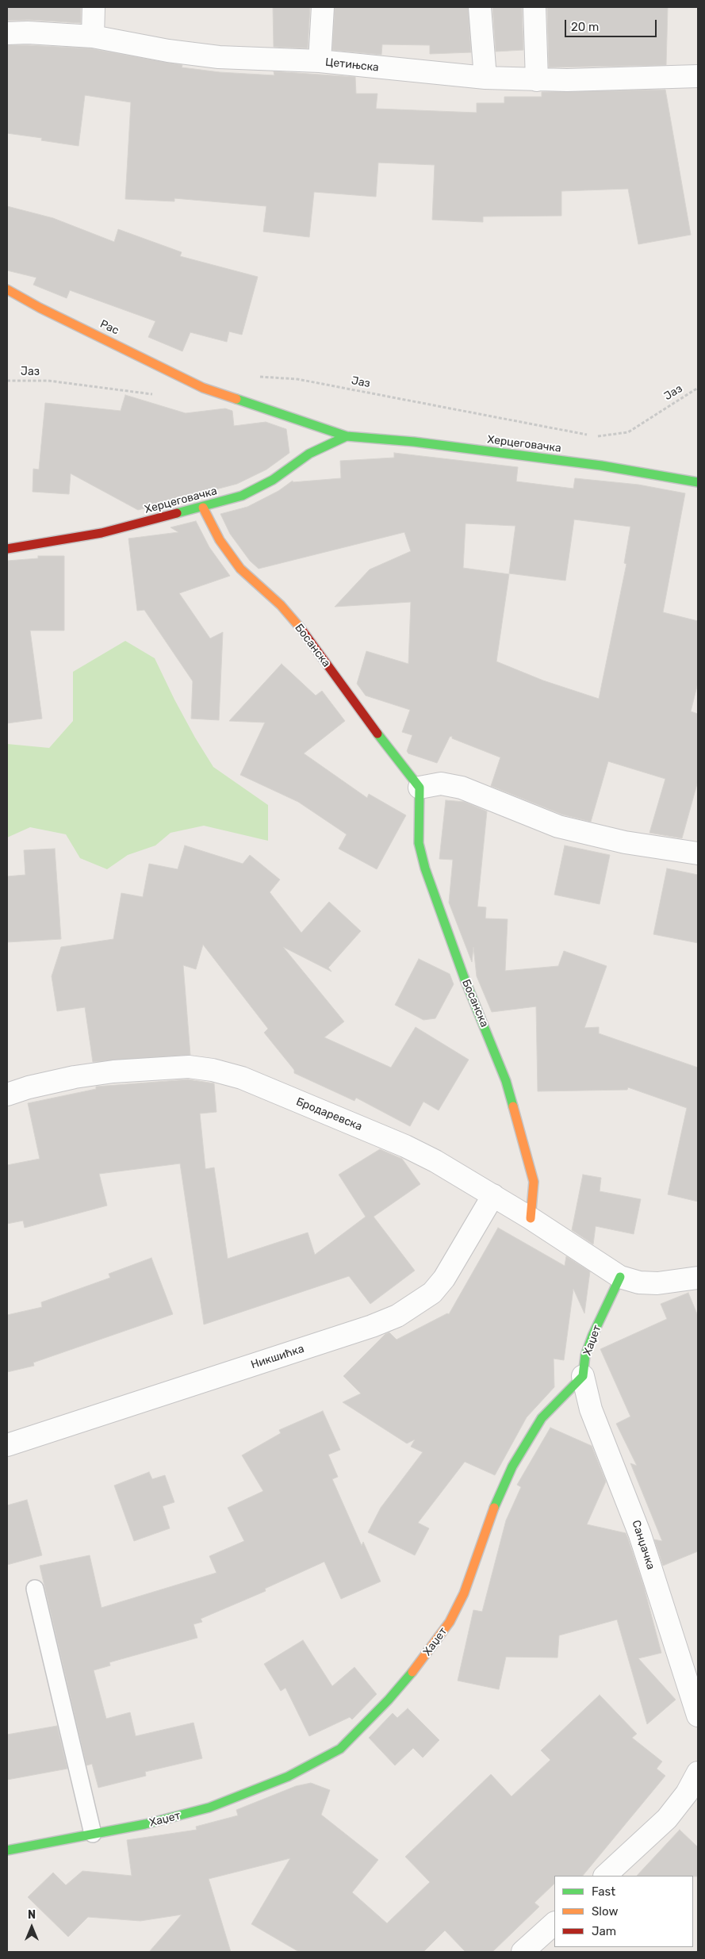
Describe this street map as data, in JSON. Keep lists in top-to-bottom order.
{
  "streets": {
    "street": [
      "Цетињска",
      "Рас",
      "Херцеговачка",
      "Босанска",
      "Бродаревска",
      "Хаџет",
      "Никшићка",
      "Санџачка"
    ],
    "path": ["Јаз"]
  },
  "crossings": [
    ["Рас", "Херцеговачка"],
    ["Херцеговачка", "Босанска"],
    ["Босанска", "Бродаревска"],
    ["Бродаревска", "Хаџет"],
    ["Бродаревска", "Никшићка"],
    ["Хаџет", "Санџачка"]
  ],
  "legend": ["Fast", "Slow", "Jam"],
  "scale_bar": "20 m",
  "north": "top"
}
